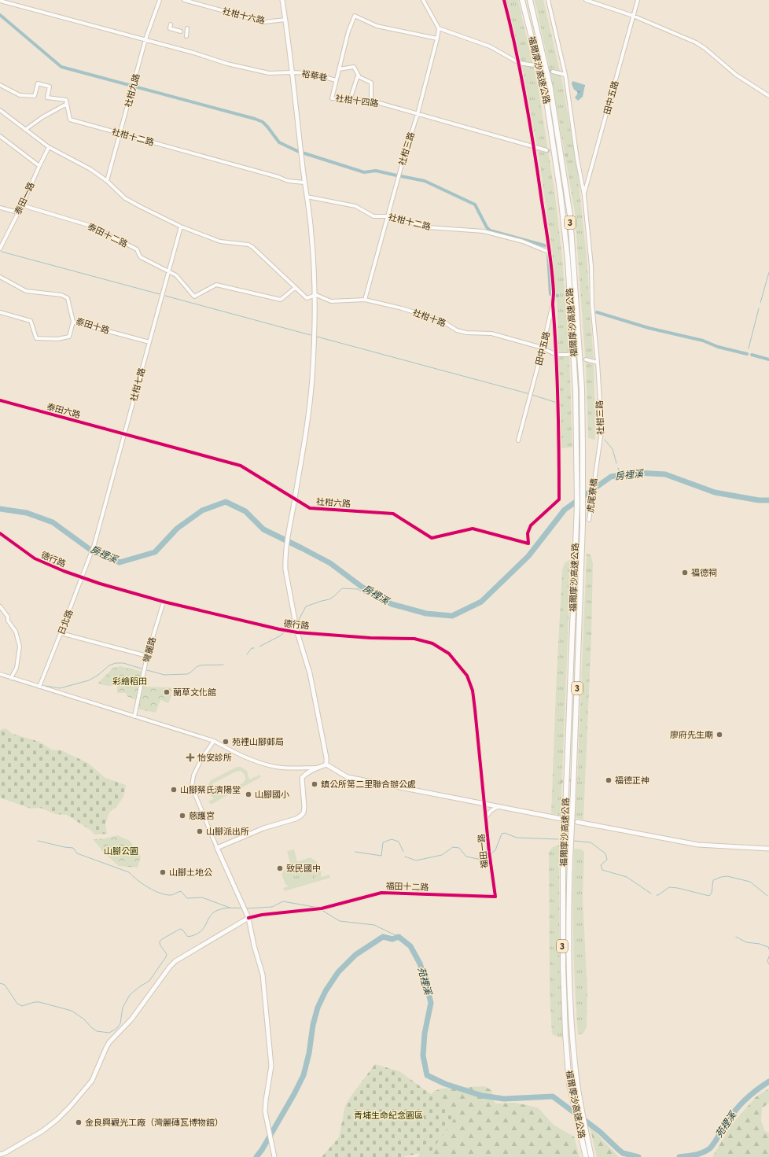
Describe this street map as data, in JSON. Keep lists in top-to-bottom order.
{
  "streets": {
    "highway": ["福爾摩沙高速公路", "3"],
    "street": [
      "社柑十六路",
      "裕華巷",
      "社柑九路",
      "田中五路",
      "社柑十四路",
      "社柑十二路",
      "社柑三路",
      "泰田一路",
      "泰田十二路",
      "社柑十路",
      "泰田十路",
      "社柑七路",
      "泰田六路",
      "虎尾寮橋",
      "社柑六路",
      "德行路",
      "日北路",
      "彎麗路",
      "福田一路",
      "福田十二路"
    ]
  },
  "crossings": [
    ["裕華巷", "社柑十四路"],
    ["社柑九路", "社柑十二路"],
    ["田中五路", "社柑十四路"],
    ["田中五路", "社柑十二路"],
    ["田中五路", "社柑三路"],
    ["田中五路", "社柑十路"],
    ["社柑十四路", "社柑三路"],
    ["社柑十二路", "社柑三路"],
    ["社柑三路", "社柑十路"],
    ["社柑三路", "虎尾寮橋"],
    ["泰田一路", "泰田十二路"],
    ["泰田十二路", "社柑七路"],
    ["社柑十路", "社柑六路"],
    ["泰田十路", "社柑七路"],
    ["社柑七路", "泰田六路"],
    ["社柑七路", "社柑六路"],
    ["社柑七路", "日北路"],
    ["泰田六路", "社柑六路"],
    ["德行路", "日北路"],
    ["德行路", "彎麗路"],
    ["德行路", "福田一路"],
    ["福田一路", "福田十二路"]
  ],
  "water": ["房裡溪", "苑裡溪"],
  "parks": ["彩繪稻田", "山腳公園", "青埔生命紀念園區"],
  "places": {
    "other": [
      "福德祠",
      "蘭草文化館",
      "廖府先生廟",
      "苑裡山腳郵局",
      "福德正神",
      "鎮公所第二里聯合辦公處",
      "山腳蔡氏濟陽堂",
      "山腳國小",
      "慈護宮",
      "山腳派出所",
      "致民國中",
      "山腳土地公",
      "金良興觀光工廠（灣麗磚瓦博物館）"
    ],
    "health": ["怡安診所"]
  }
}
